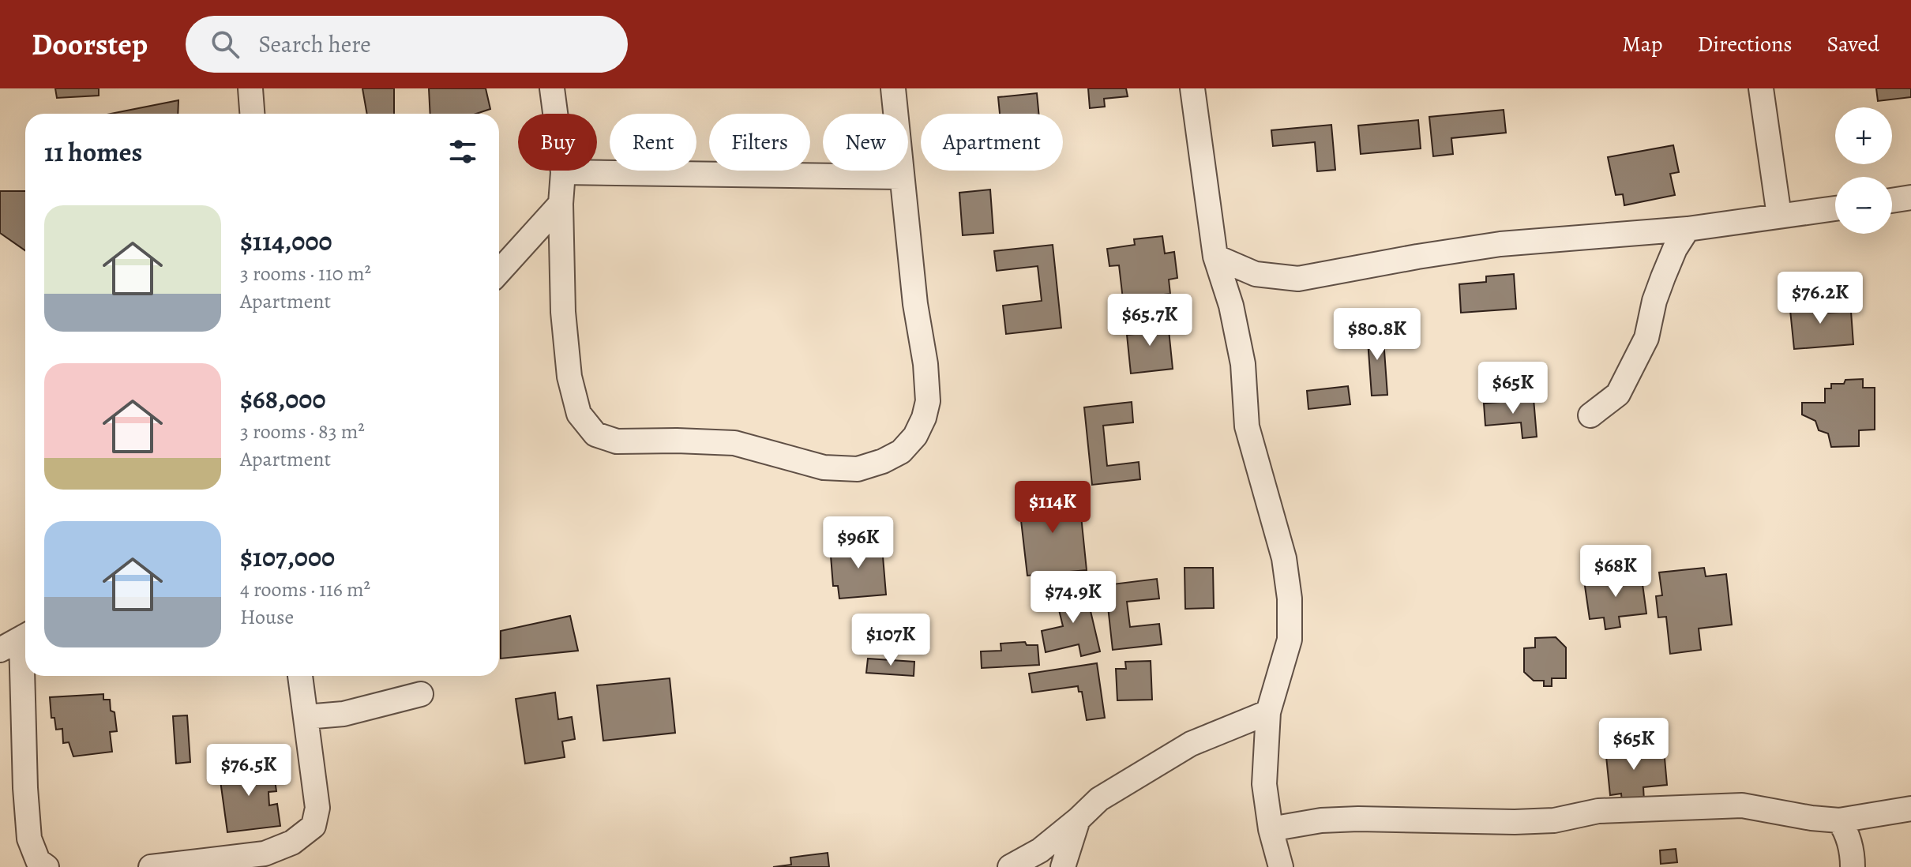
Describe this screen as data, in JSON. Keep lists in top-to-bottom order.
{
  "page": {
    "header": "Doorstep",
    "search": "Search here",
    "nav": ["Map", "Directions", "Saved"],
    "map_buttons": ["+", "−"],
    "chip": [
      "Buy",
      "Rent",
      "Filters",
      "New",
      "Apartment"
    ],
    "heading": "11 homes",
    "list": [
      {
        "name": "$114,000",
        "note": "3 rooms · 110 m² · Apartment"
      },
      {
        "name": "$68,000",
        "note": "3 rooms · 83 m² · Apartment"
      },
      {
        "name": "$107,000",
        "note": "4 rooms · 116 m² · House"
      }
    ],
    "price": [
      "$76.2K",
      "$65.7K",
      "$80.8K",
      "$65K",
      "$114K",
      "$96K",
      "$68K",
      "$74.9K",
      "$107K",
      "$65K",
      "$76.5K"
    ]
  }
}
